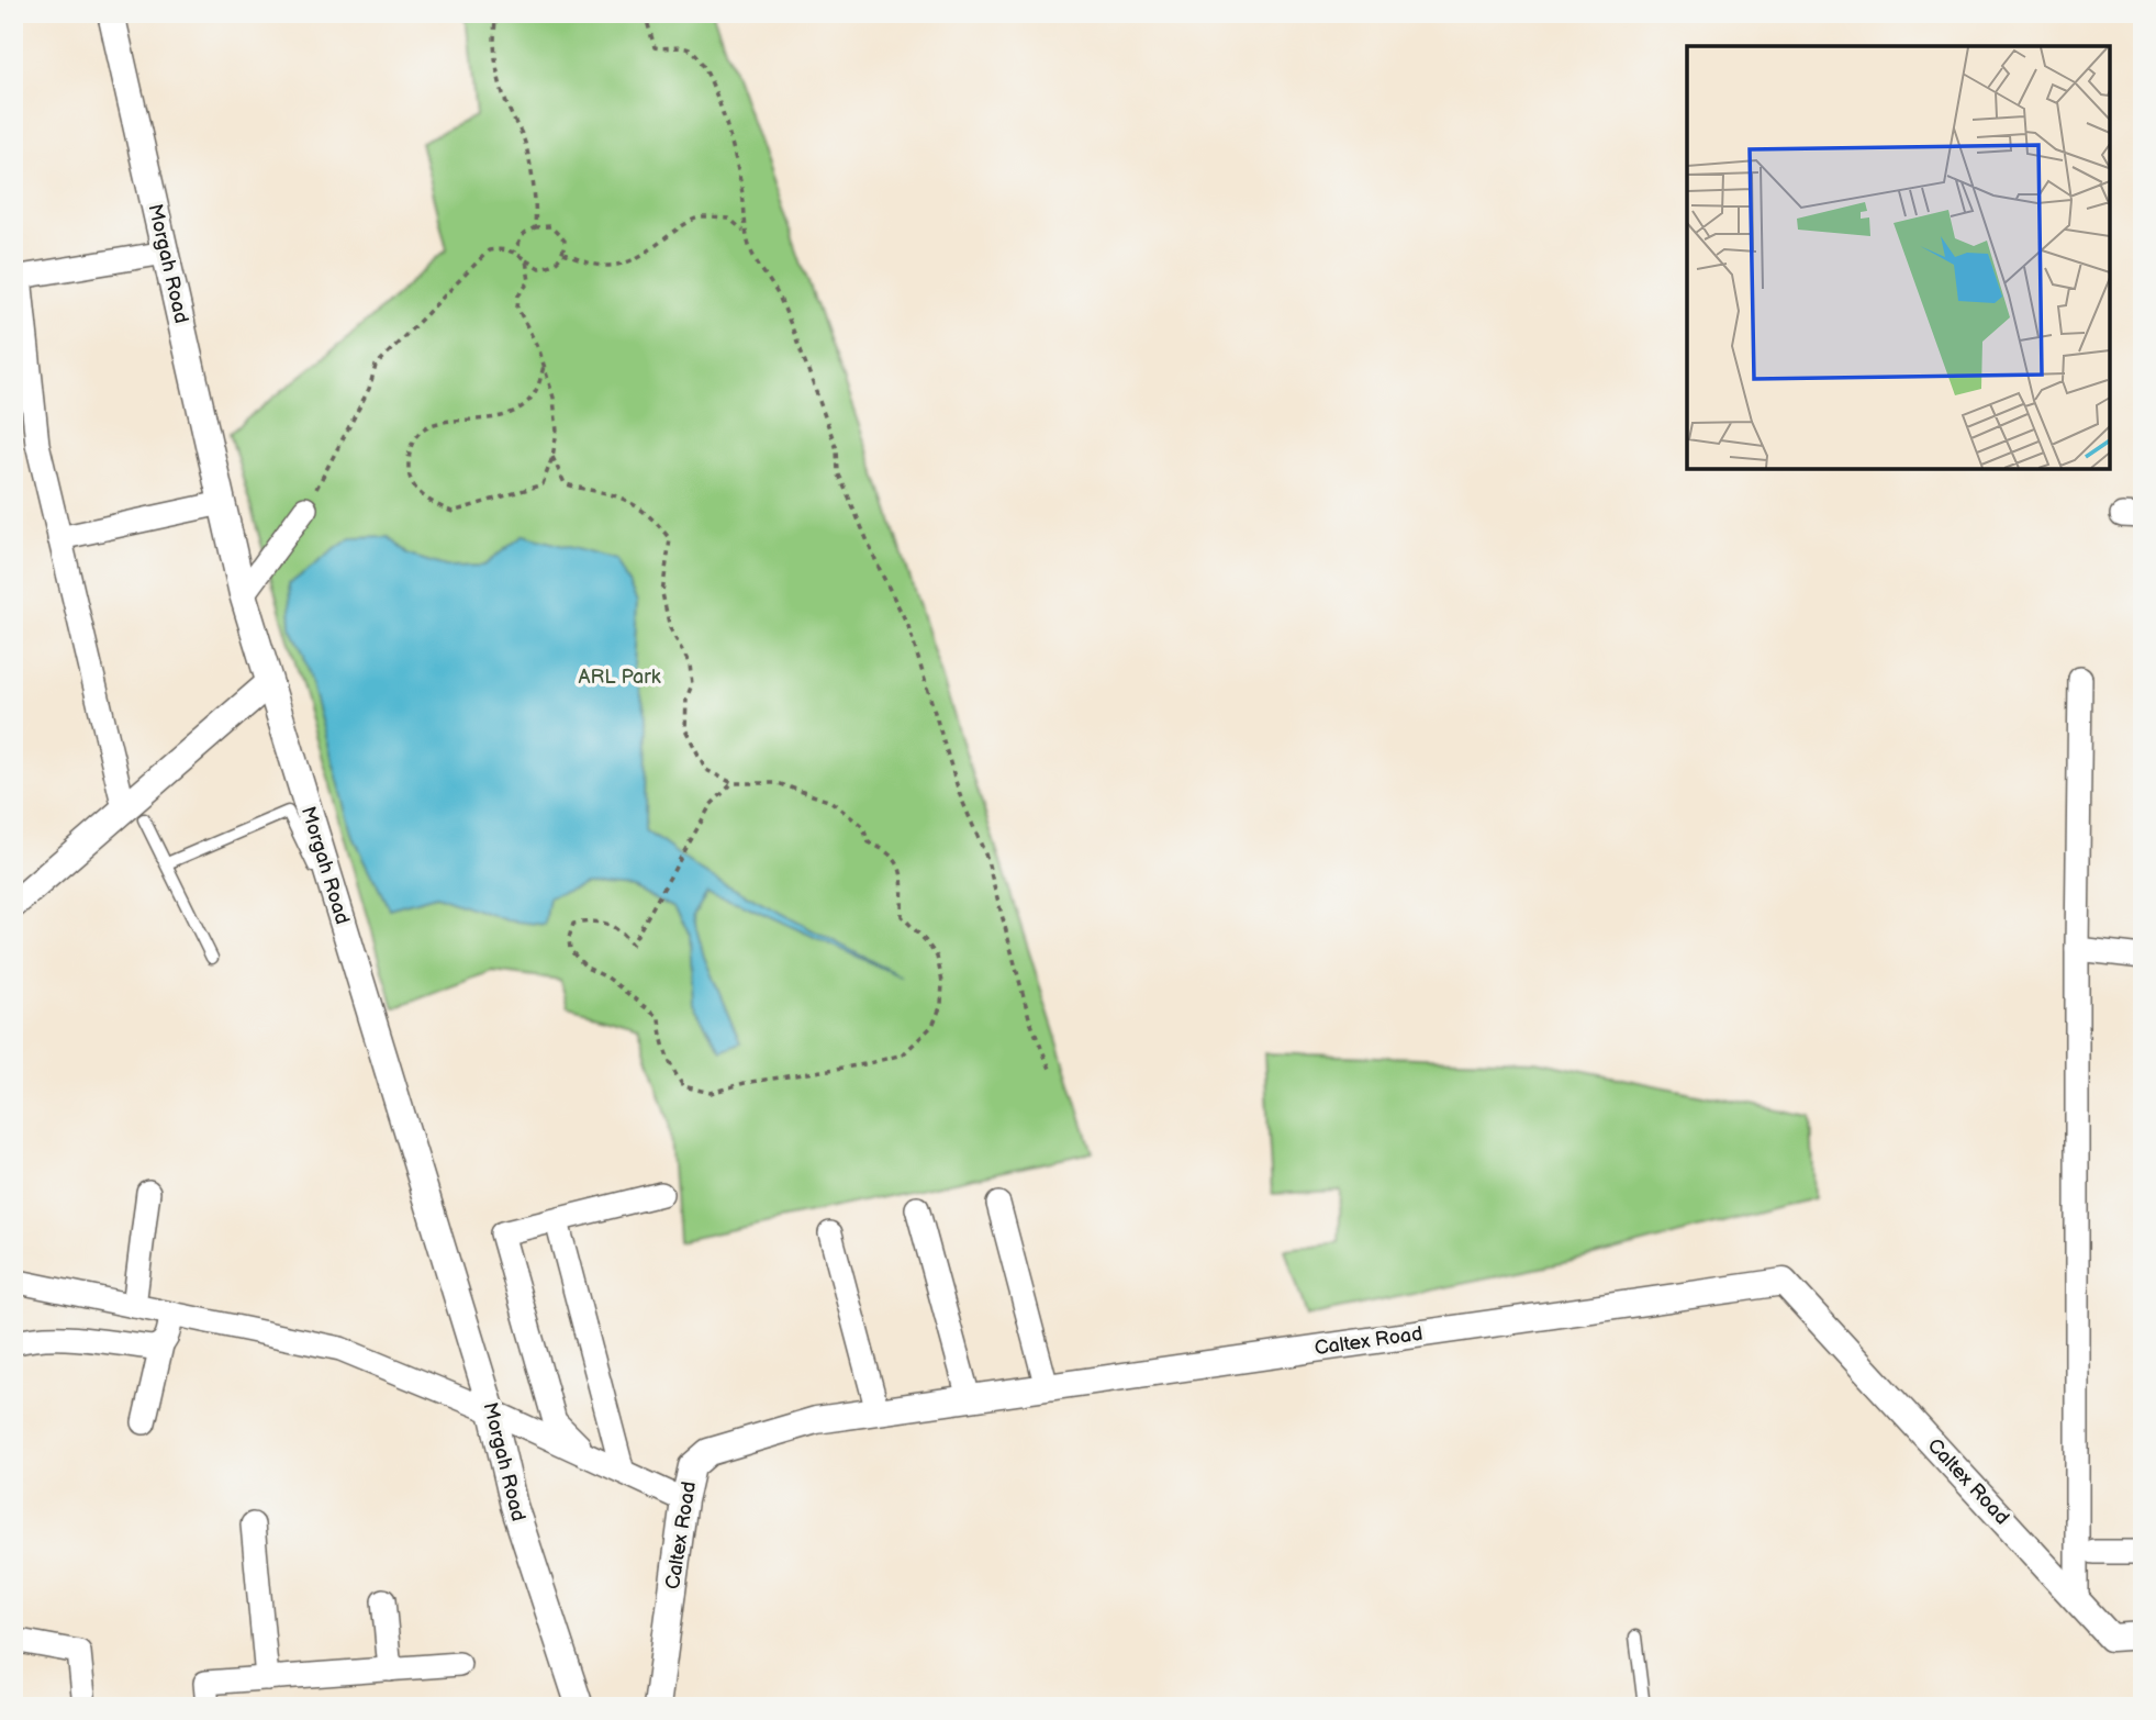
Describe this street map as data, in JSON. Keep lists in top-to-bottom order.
{
  "streets": {
    "street": ["Morgah Road", "Caltex Road"]
  },
  "parks": ["ARL Park"]
}
